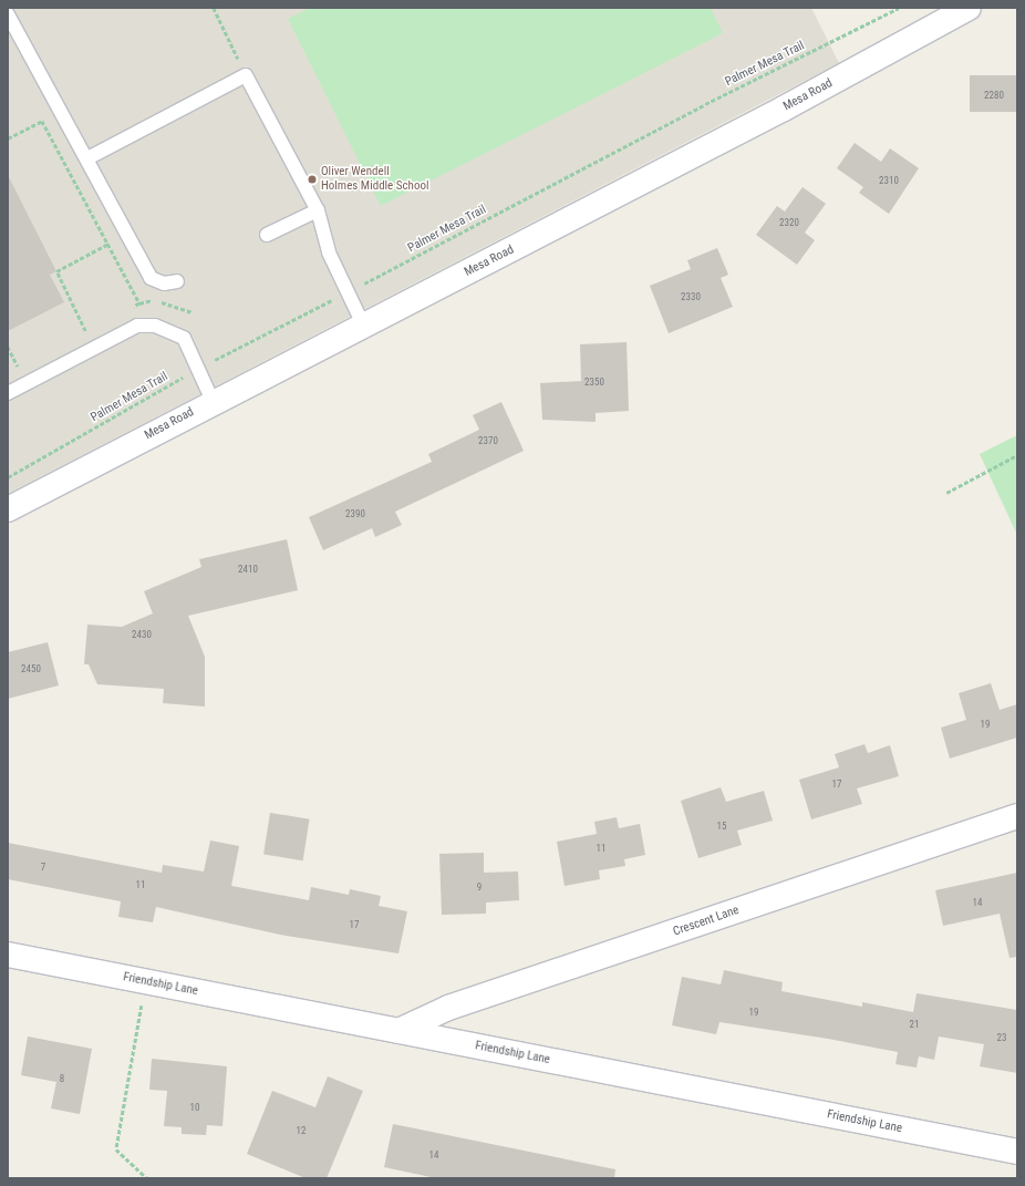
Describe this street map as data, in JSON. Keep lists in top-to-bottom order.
{
  "streets": {
    "street": ["Mesa Road", "Crescent Lane", "Friendship Lane"],
    "path": ["Palmer Mesa Trail"]
  },
  "crossings": [
    ["Crescent Lane", "Friendship Lane"]
  ],
  "places": ["Oliver Wendell Holmes Middle School"],
  "house_numbers": [
    "2280",
    "2310",
    "2320",
    "2330",
    "2350",
    "2370",
    "2390",
    "2410",
    "2430",
    "2450",
    "19",
    "17",
    "15",
    "11",
    "7",
    "11",
    "9",
    "14",
    "17",
    "19",
    "21",
    "23",
    "8",
    "10",
    "12",
    "14"
  ]
}
